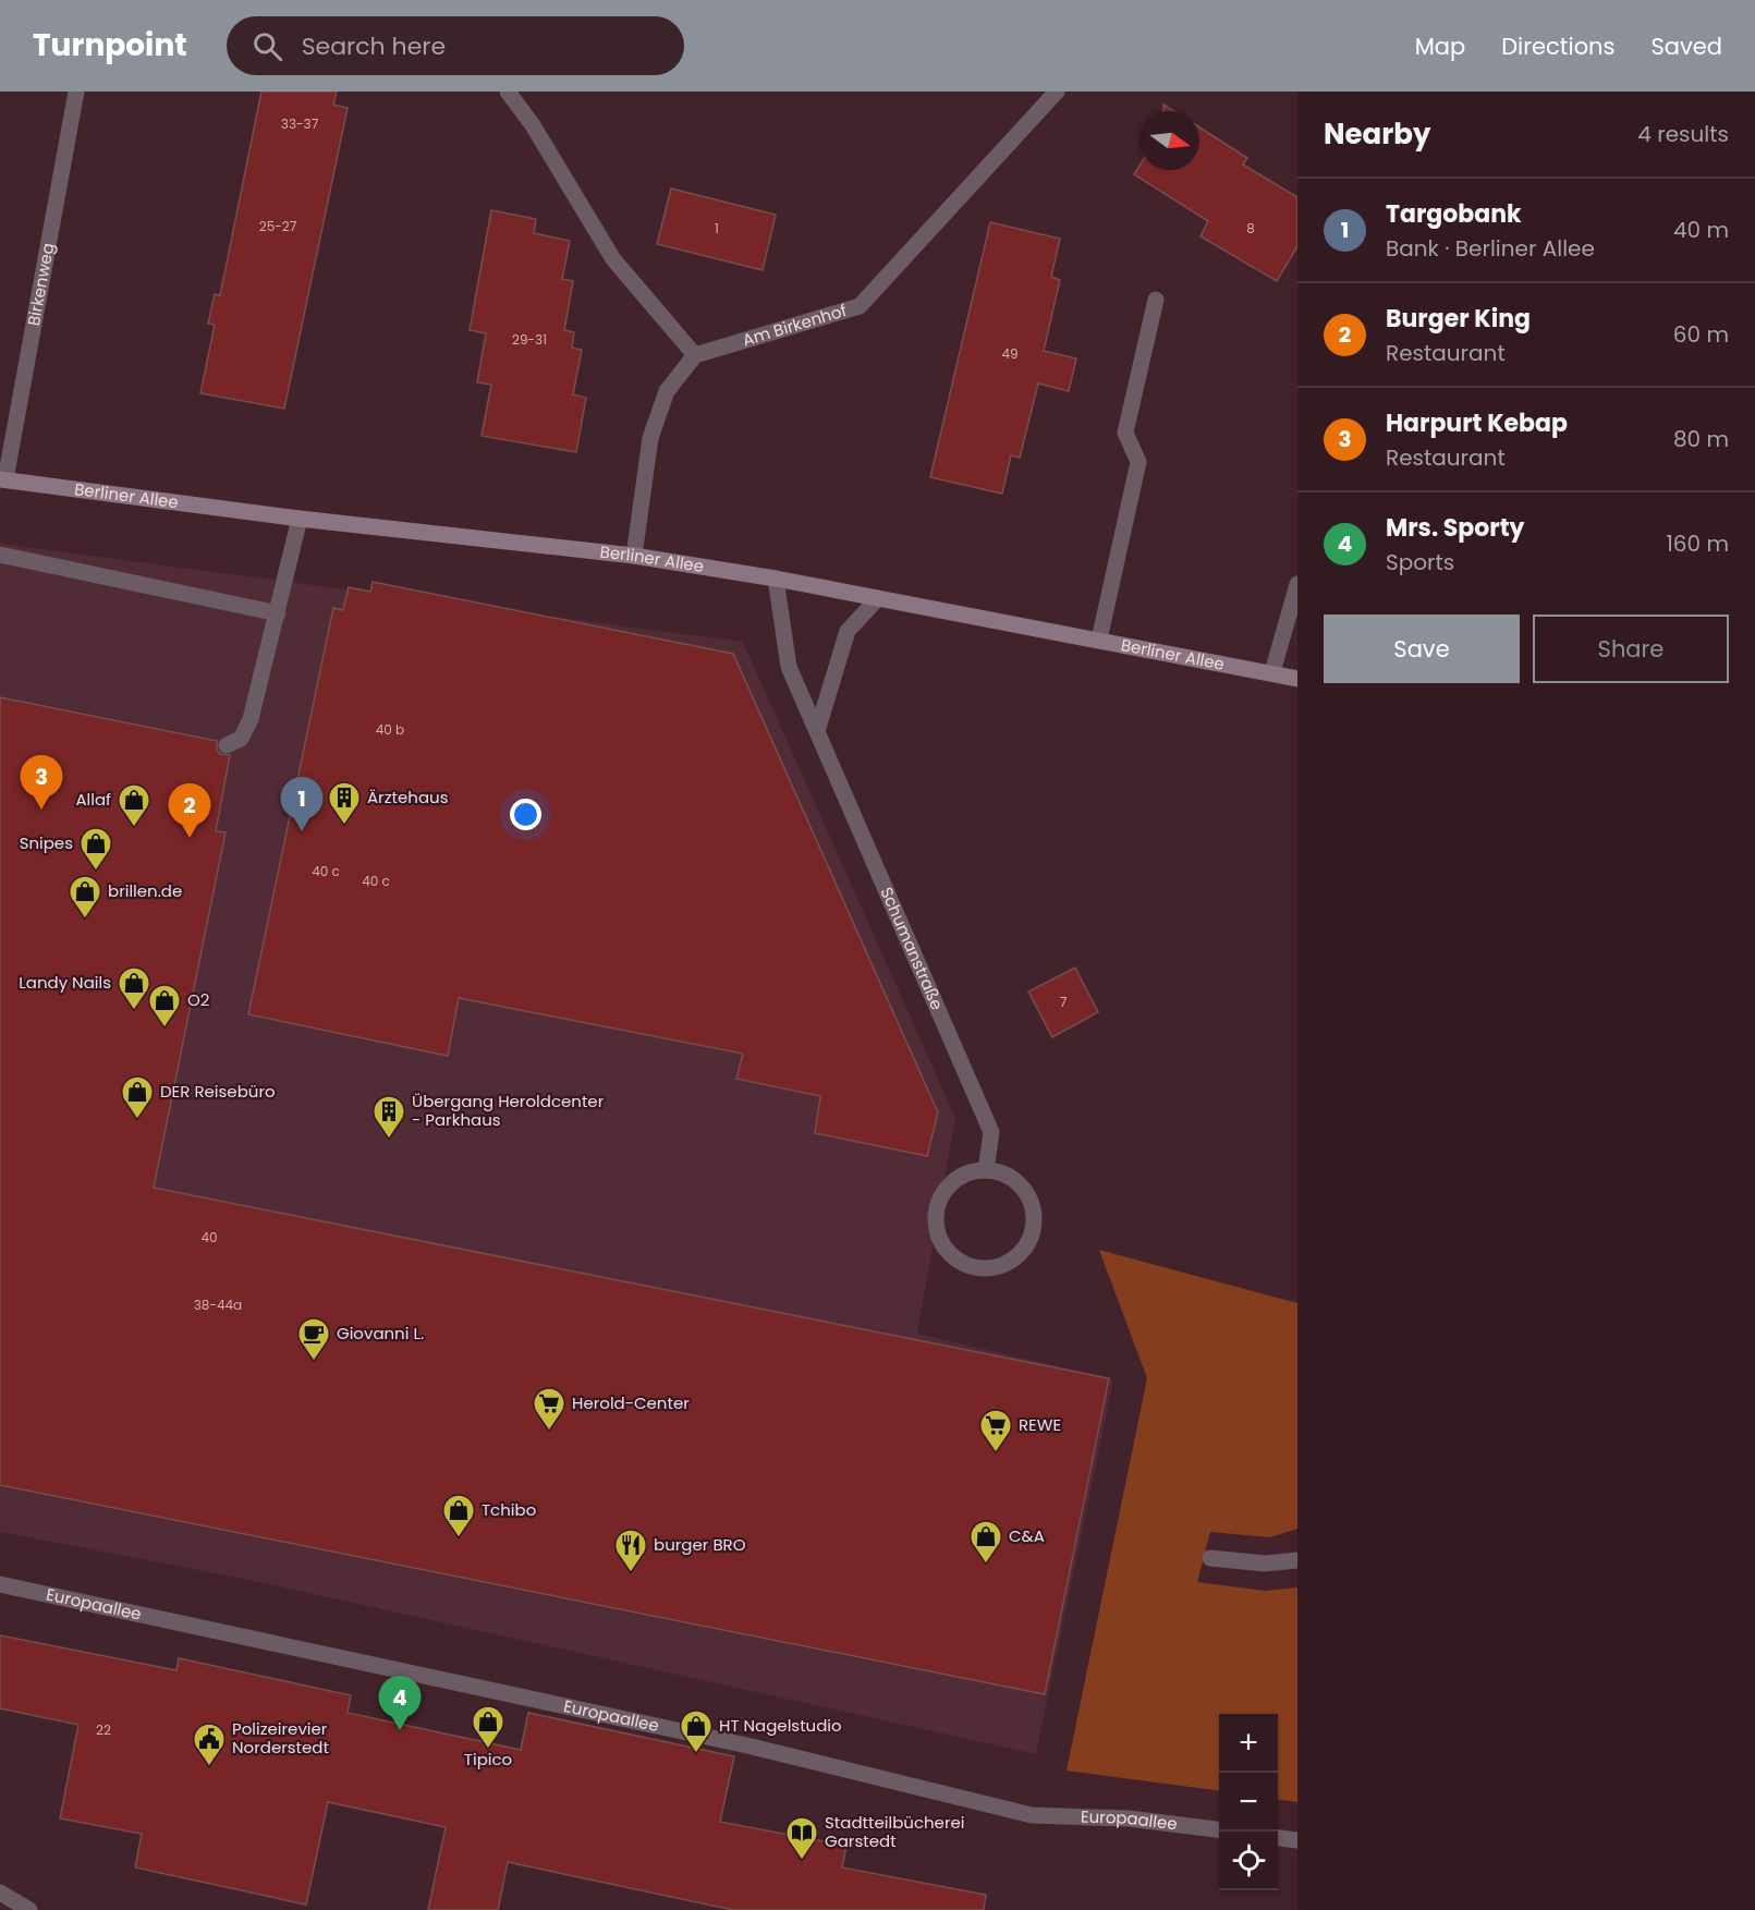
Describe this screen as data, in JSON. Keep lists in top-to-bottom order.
{
  "streets": {
    "street": [
      "Birkenweg",
      "Am Birkenhof",
      "Berliner Allee",
      "Schumanstraße",
      "Europaallee"
    ]
  },
  "crossings": [
    ["Birkenweg", "Berliner Allee"],
    ["Berliner Allee", "Schumanstraße"]
  ],
  "places": {
    "building": ["Ärztehaus", "Übergang Heroldcenter - Parkhaus"],
    "shop": [
      "Allaf",
      "Snipes",
      "brillen.de",
      "Landy Nails",
      "O2",
      "DER Reisebüro",
      "Tchibo",
      "C&A",
      "Tipico",
      "HT Nagelstudio"
    ],
    "cafe": ["Giovanni L."],
    "supermarket": ["Herold-Center", "REWE"],
    "restaurant": ["burger BRO"],
    "public building": ["Polizeirevier Norderstedt"],
    "library": ["Stadtteilbücherei Garstedt"]
  },
  "house_numbers": [
    "33-37",
    "25-27",
    "1",
    "8",
    "29-31",
    "49",
    "40 b",
    "40 c",
    "40 c",
    "7",
    "40",
    "38-44a",
    "22"
  ],
  "north": "right",
  "page": {
    "header": "Turnpoint",
    "search": "Search here",
    "nav": ["Map", "Directions", "Saved"],
    "heading": ["Nearby", "4 results"],
    "list": [
      {
        "mark": "1",
        "name": "Targobank",
        "note": "Bank · Berliner Allee",
        "value": "40 m"
      },
      {
        "mark": "2",
        "name": "Burger King",
        "note": "Restaurant",
        "value": "60 m"
      },
      {
        "mark": "3",
        "name": "Harpurt Kebap",
        "note": "Restaurant",
        "value": "80 m"
      },
      {
        "mark": "4",
        "name": "Mrs. Sporty",
        "note": "Sports",
        "value": "160 m"
      }
    ],
    "buttons": ["Save", "Share"],
    "pins": [
      "3",
      "1",
      "2",
      "4"
    ],
    "map_buttons": ["+", "−"]
  }
}
